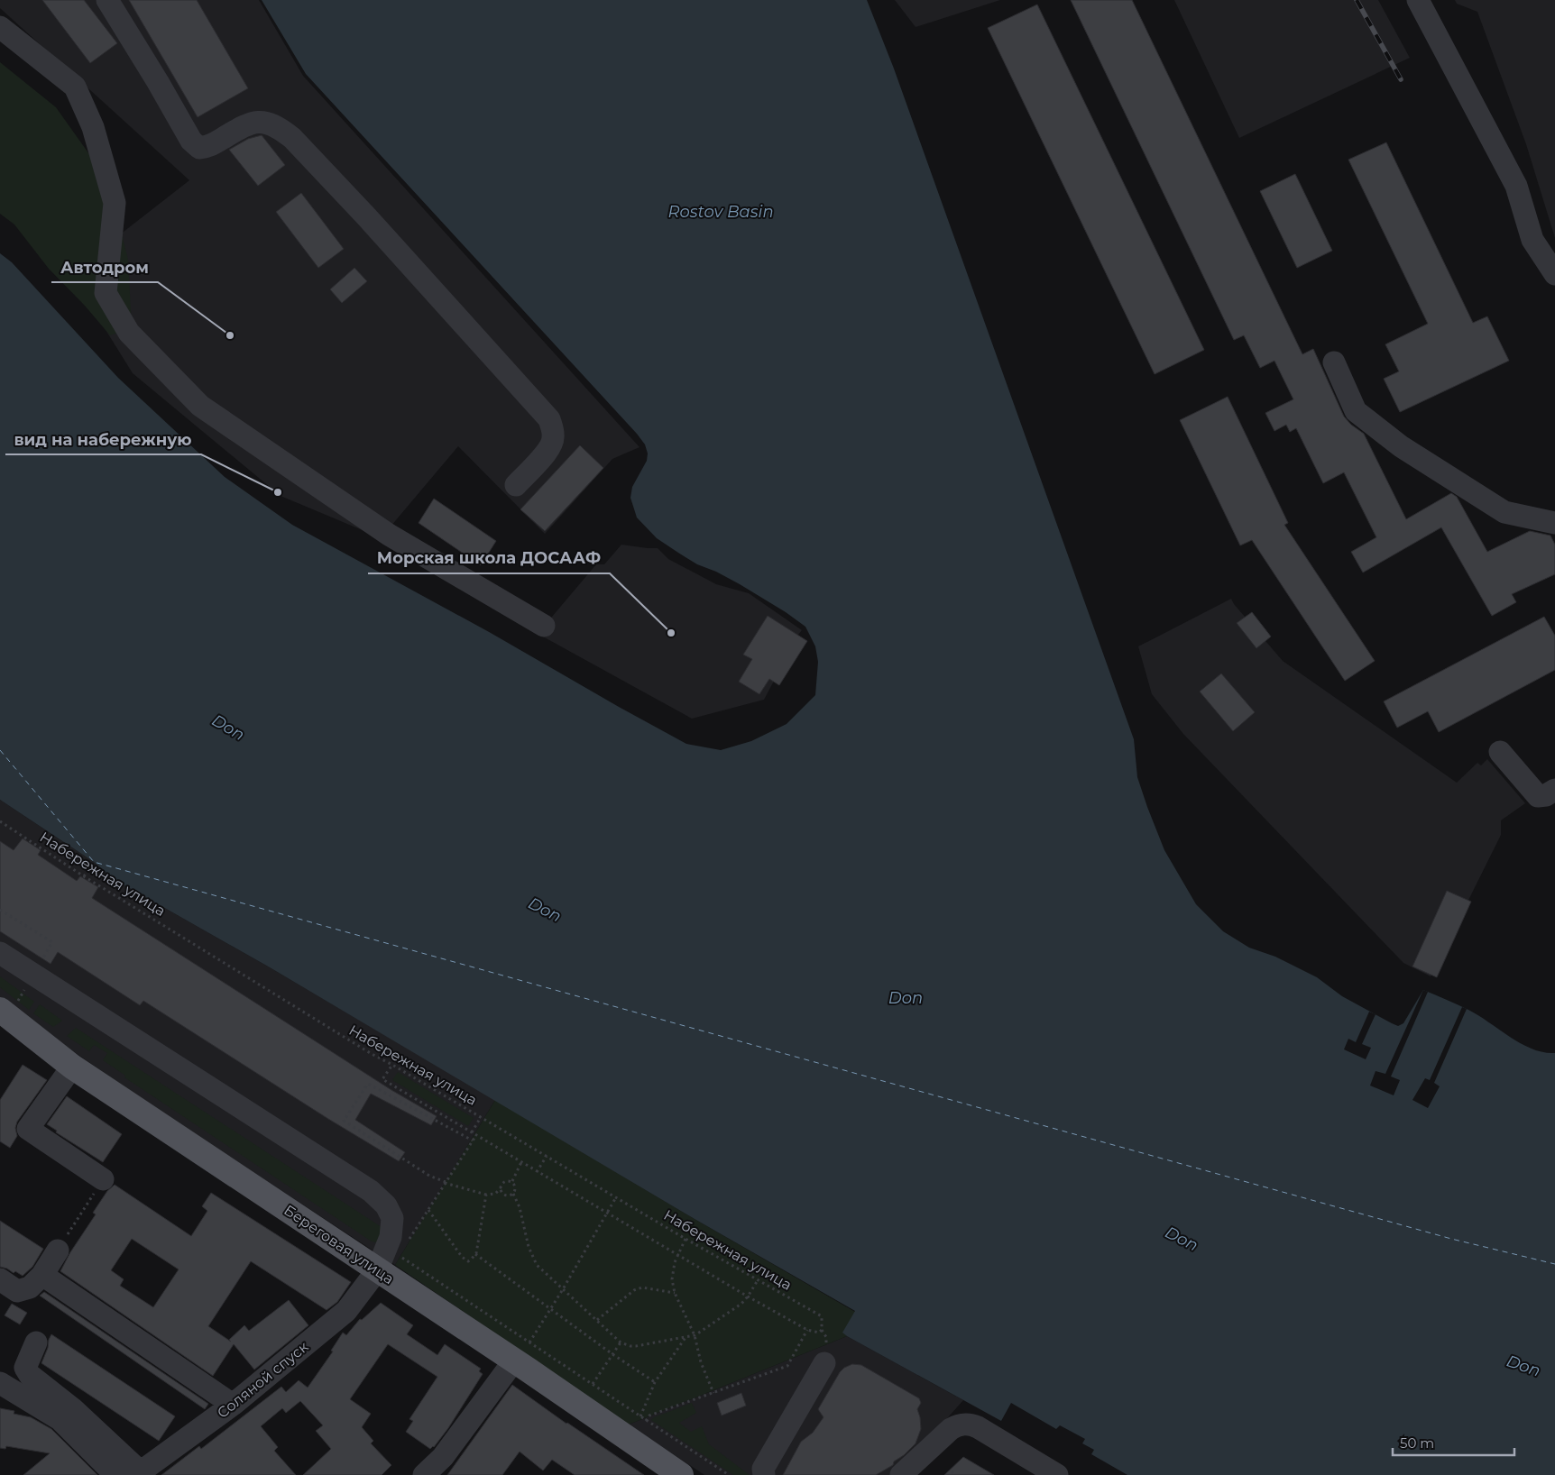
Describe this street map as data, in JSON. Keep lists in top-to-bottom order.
{
  "streets": {
    "main road": ["Береговая улица"],
    "street": ["Соляной спуск"],
    "path": ["Набережная улица"]
  },
  "crossings": [
    ["Береговая улица", "Соляной спуск"]
  ],
  "water": ["Rostov Basin", "Don"],
  "places": ["Автодром", "вид на набережную", "Морская школа ДОСААФ"],
  "scale_bar": "50 m"
}
